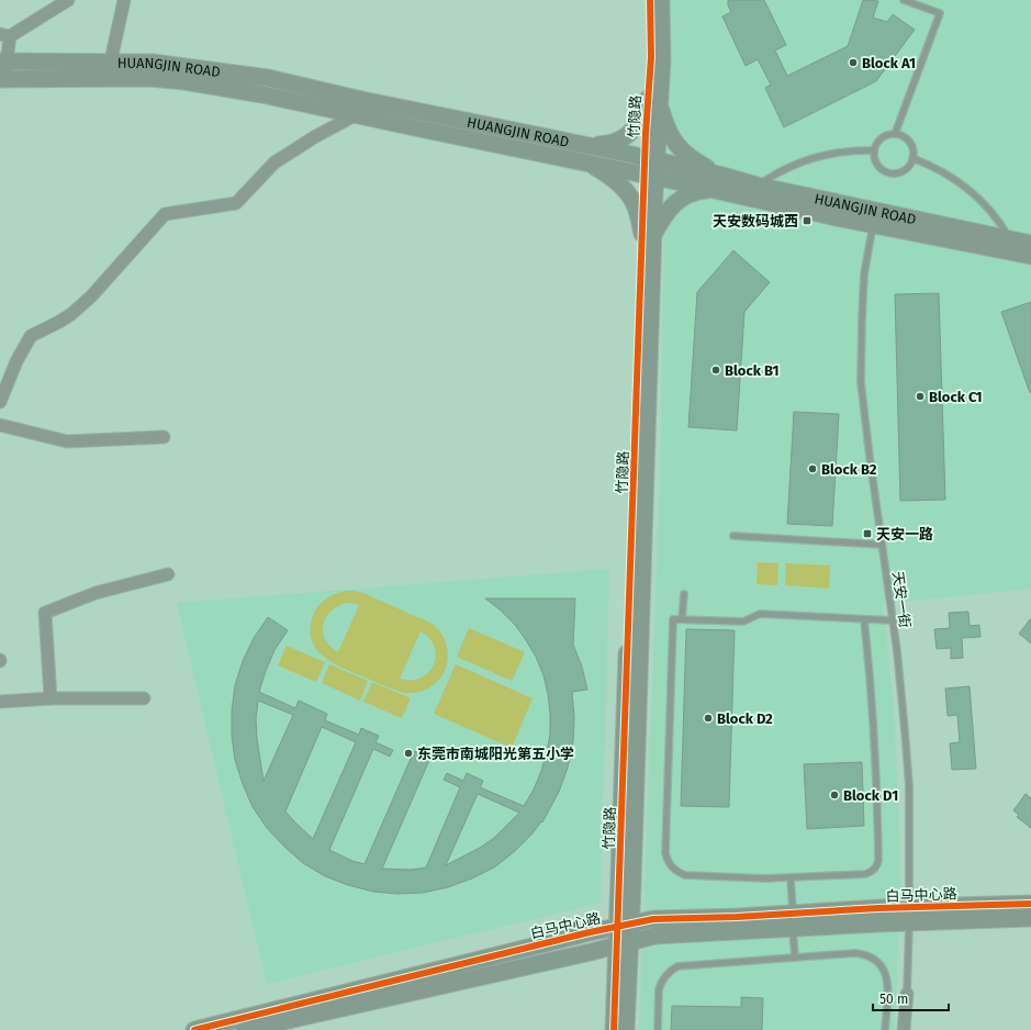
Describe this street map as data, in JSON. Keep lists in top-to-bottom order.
{
  "streets": {
    "street": ["HUANGJIN ROAD", "竹隐路", "白马中心路"],
    "lane": ["天安一街"]
  },
  "crossings": [
    ["HUANGJIN ROAD", "竹隐路"],
    ["HUANGJIN ROAD", "天安一街"],
    ["竹隐路", "白马中心路"],
    ["天安一街", "白马中心路"]
  ],
  "places": {
    "other": [
      "Block A1",
      "Block B1",
      "Block C1",
      "Block B2",
      "Block D2",
      "东莞市南城阳光第五小学",
      "Block D1"
    ],
    "transit": ["天安数码城西", "天安一路"]
  },
  "scale_bar": "50 m"
}
